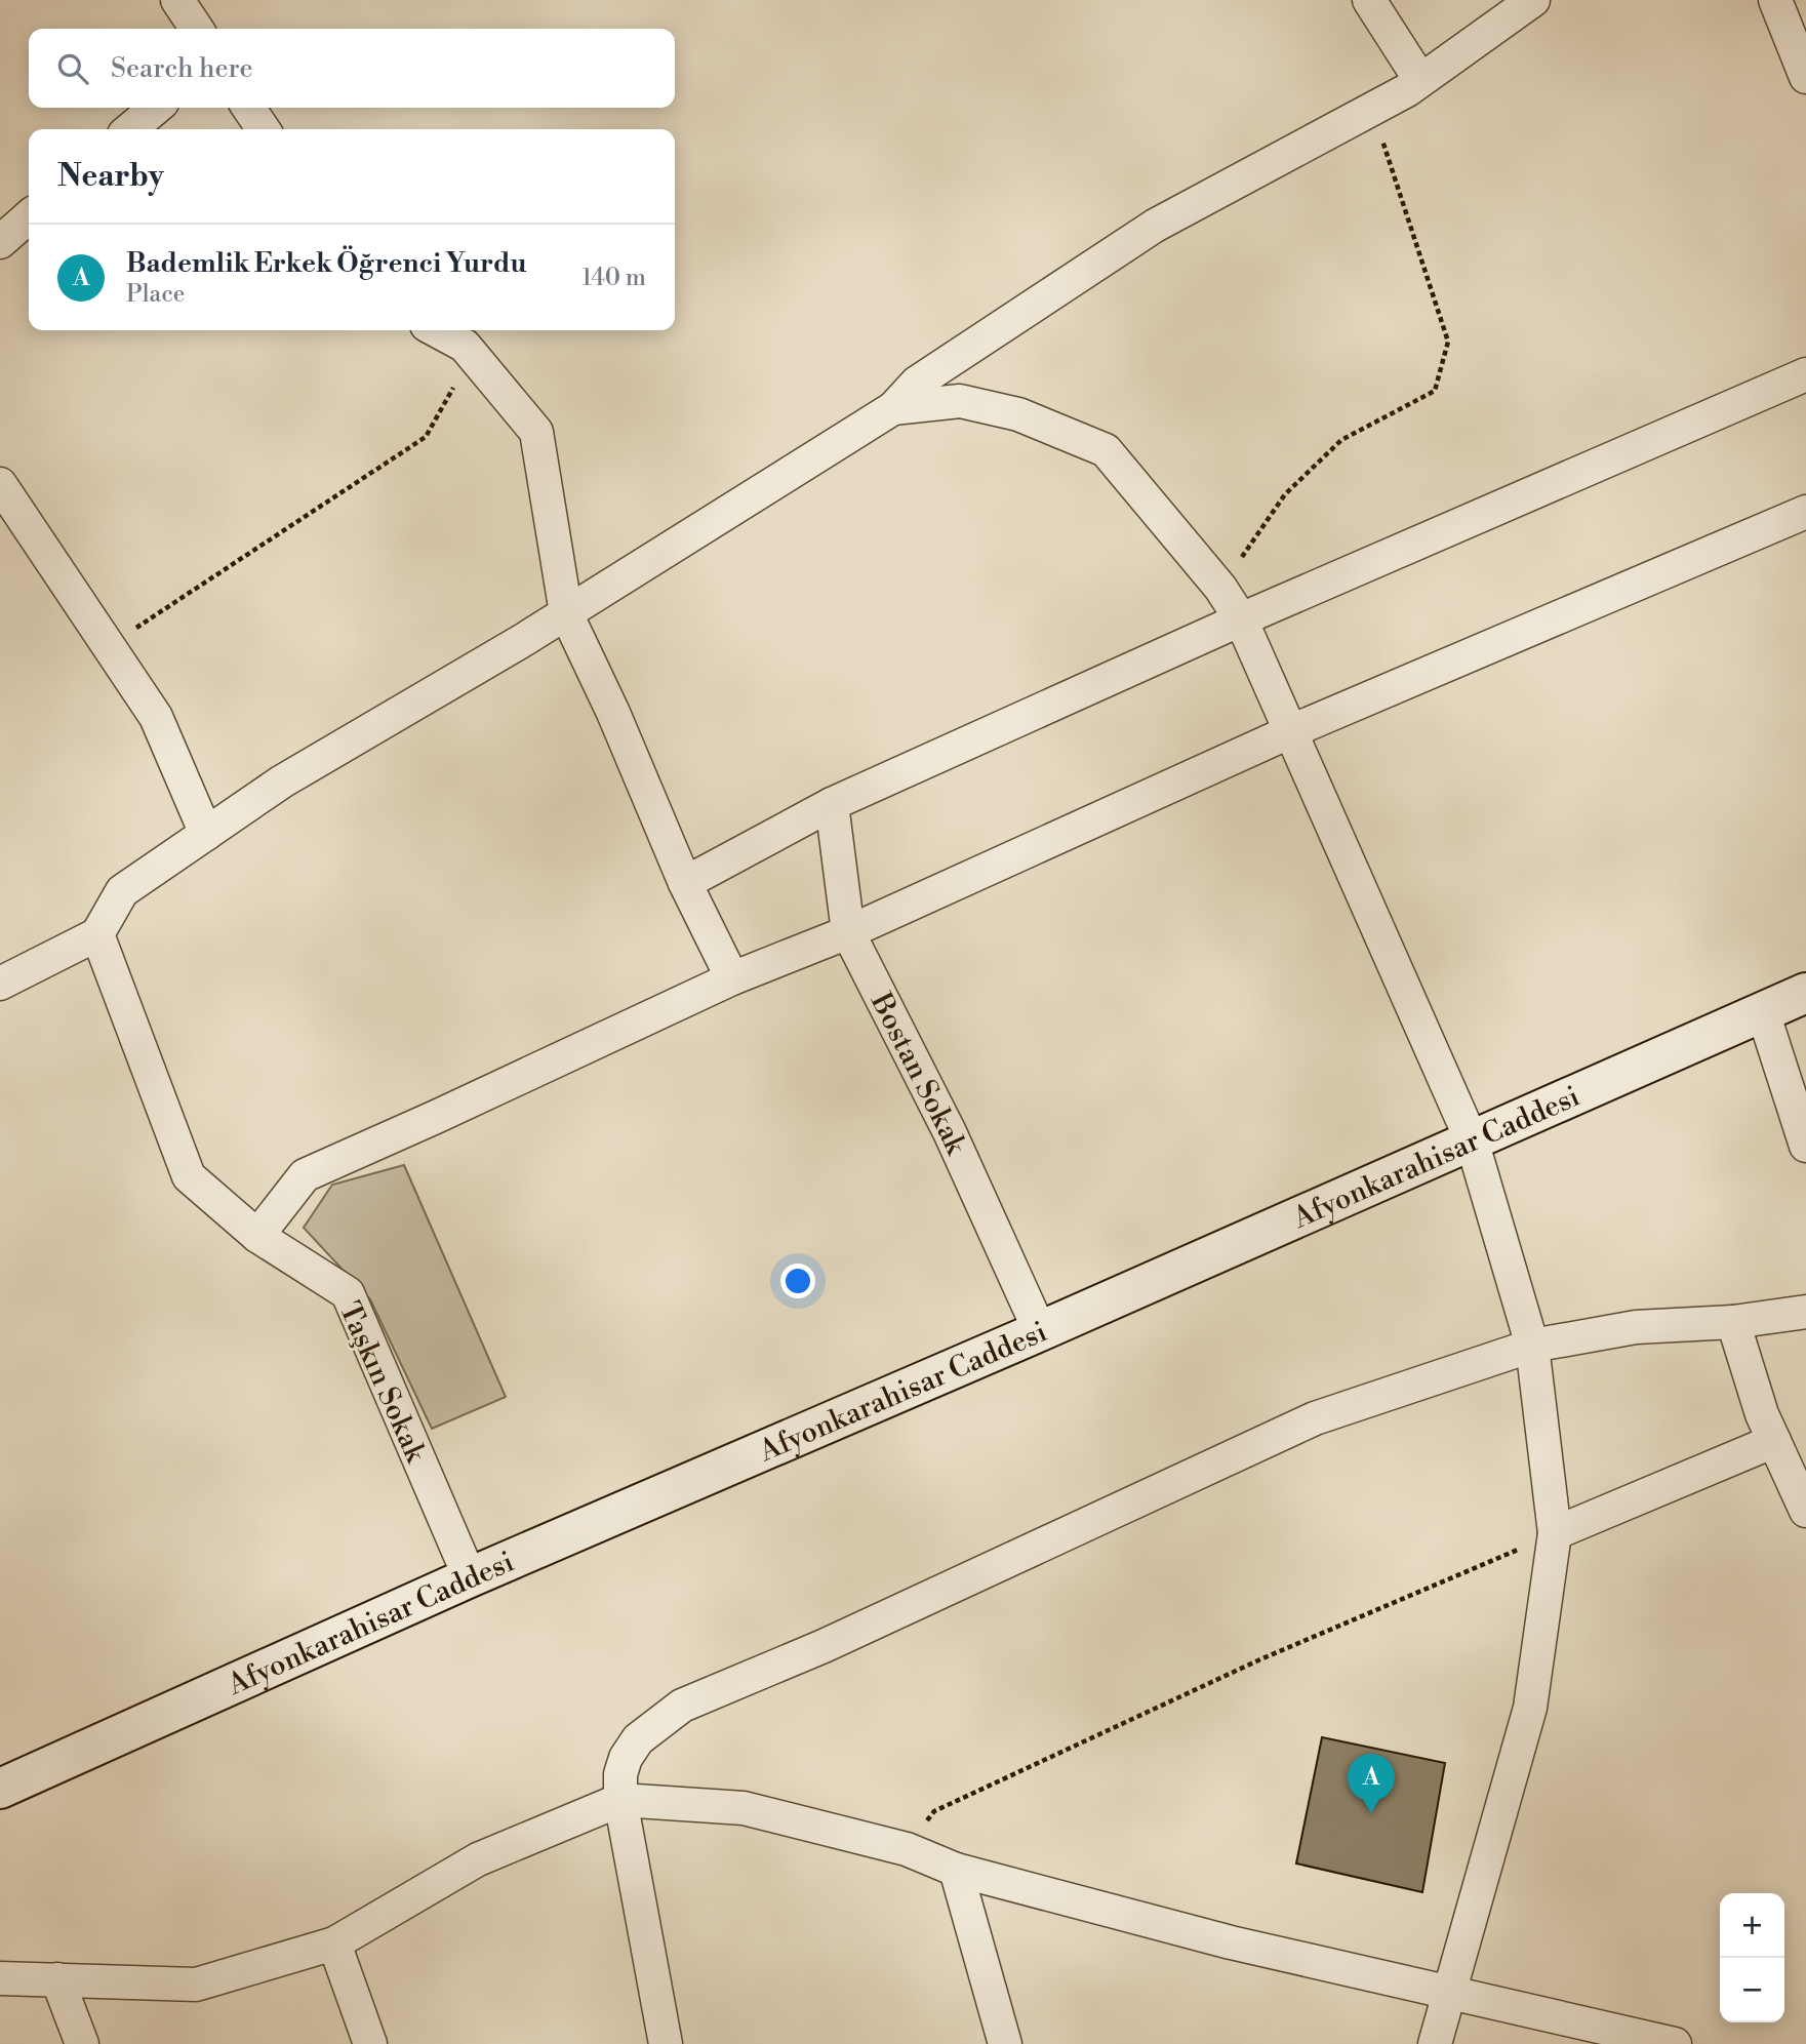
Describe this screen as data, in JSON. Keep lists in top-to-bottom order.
{
  "streets": {
    "main road": ["Afyonkarahisar Caddesi"],
    "street": ["Bostan Sokak", "Taşkın Sokak"]
  },
  "crossings": [
    ["Bostan Sokak", "Afyonkarahisar Caddesi"],
    ["Afyonkarahisar Caddesi", "Taşkın Sokak"]
  ],
  "page": {
    "search": "Search here",
    "heading": "Nearby",
    "list": [
      {
        "mark": "A",
        "name": "Bademlik Erkek Öğrenci Yurdu",
        "note": "Place",
        "value": "140 m"
      }
    ],
    "pins": "A",
    "map_buttons": ["+", "−"]
  }
}
